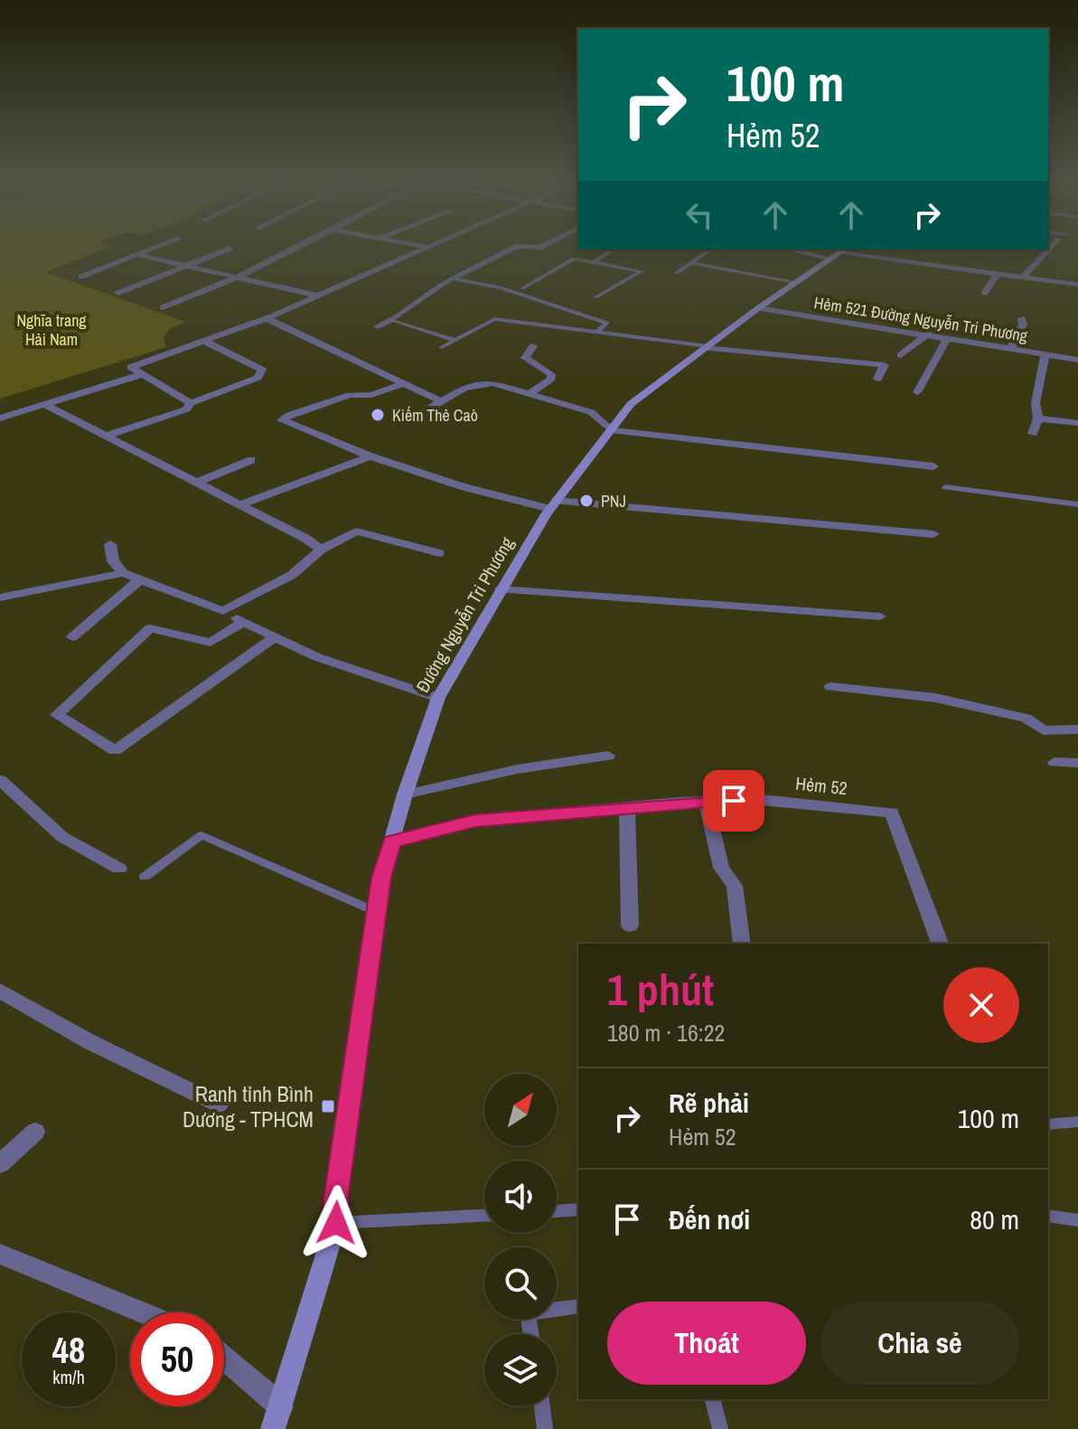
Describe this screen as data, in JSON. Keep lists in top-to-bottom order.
{
  "streets": {
    "main road": ["Đường Nguyễn Tri Phương"],
    "street": ["Hẻm 521 Đường Nguyễn Tri Phương", "Hẻm 52"]
  },
  "crossings": [
    ["Hẻm 521 Đường Nguyễn Tri Phương", "Đường Nguyễn Tri Phương"],
    ["Đường Nguyễn Tri Phương", "Hẻm 52"]
  ],
  "parks": ["Nghĩa trang Hải Nam"],
  "places": {
    "other": ["Kiếm Thẻ Caò", "PNJ"],
    "transit": ["Ranh tỉnh Bình Dương - TPHCM"]
  },
  "north": "top right",
  "page": {
    "turn": ["100 m", "Hẻm 52"],
    "heading": ["1 phút", "180 m · 16:22"],
    "list": [
      {
        "name": "Rẽ phải",
        "note": "Hẻm 52",
        "value": "100 m"
      },
      {
        "name": "Đến nơi",
        "value": "80 m"
      }
    ],
    "buttons": ["Thoát", "Chia sẻ"],
    "speed": "48 km/h",
    "limit": "50"
  }
}
